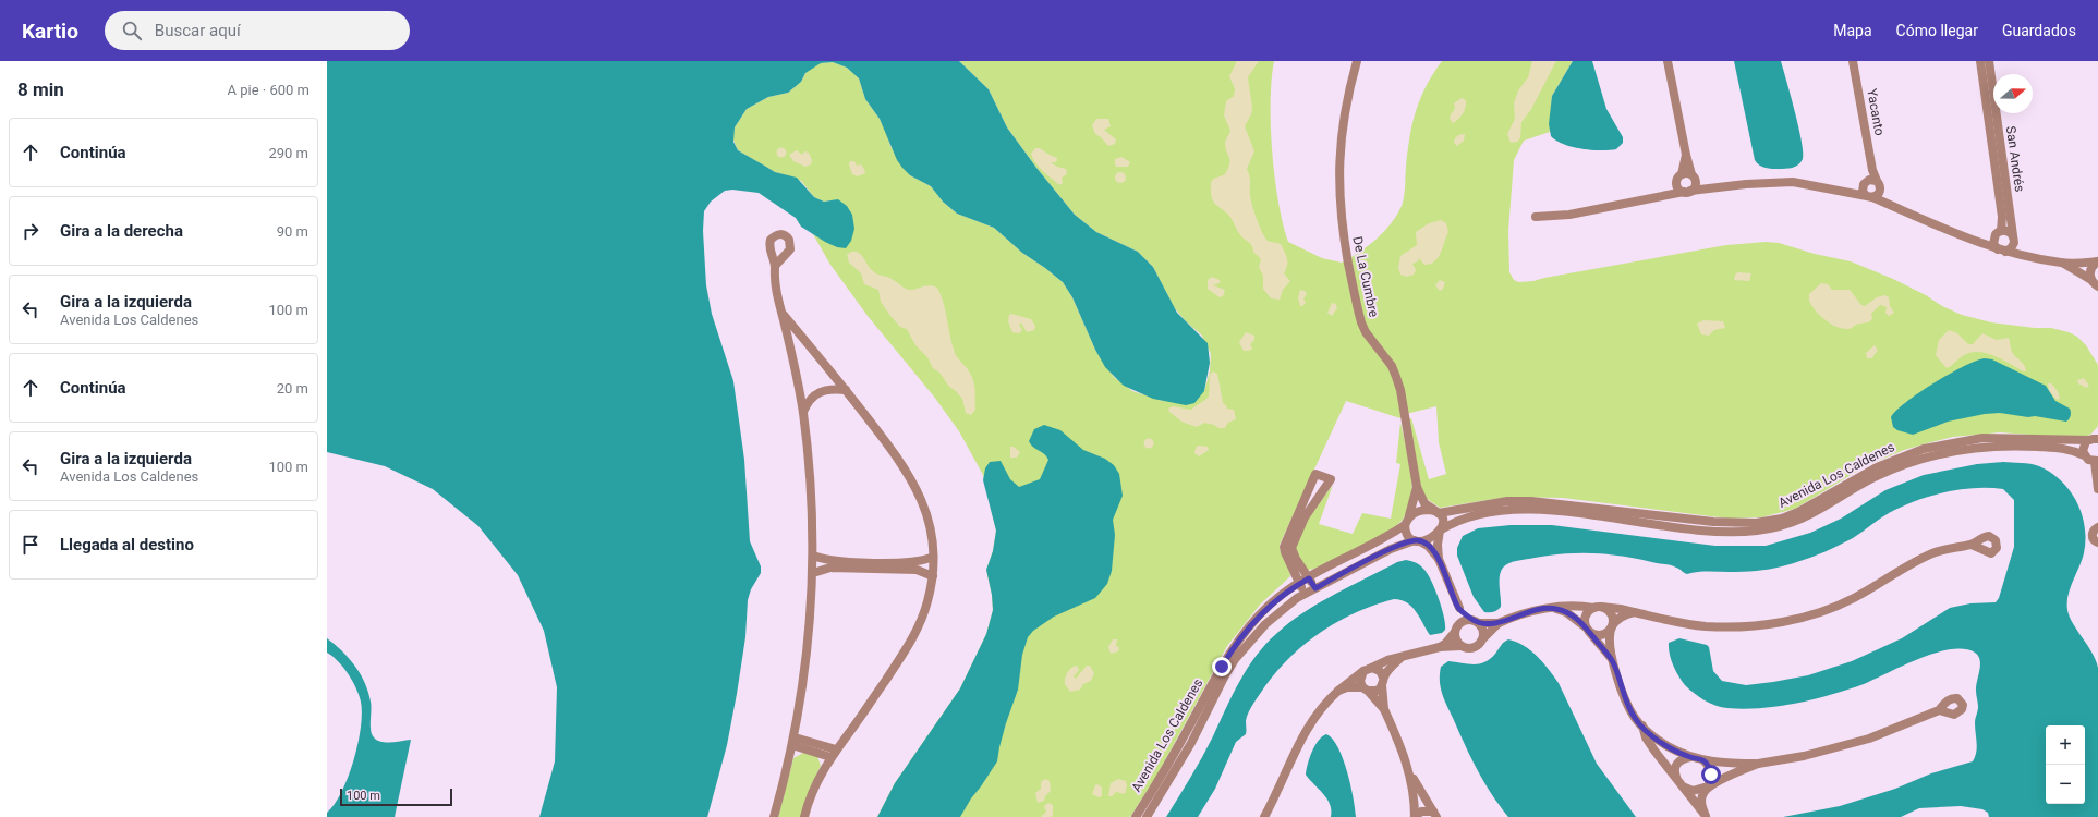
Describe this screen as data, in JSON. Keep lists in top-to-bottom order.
{
  "streets": {
    "street": [
      "Yacanto",
      "San Andrés",
      "De La Cumbre",
      "Avenida Los Caldenes"
    ]
  },
  "scale_bar": "100 m",
  "north": "right",
  "page": {
    "header": "Kartio",
    "search": "Buscar aquí",
    "nav": ["Mapa", "Cómo llegar", "Guardados"],
    "heading": ["8 min", "A pie · 600 m"],
    "list": [
      ["Continúa", "290 m"],
      ["Gira a la derecha", "90 m"],
      ["Gira a la izquierda", "Avenida Los Caldenes", "100 m"],
      ["Continúa", "20 m"],
      ["Gira a la izquierda", "Avenida Los Caldenes", "100 m"],
      "Llegada al destino"
    ],
    "map_buttons": ["+", "−"],
    "scale": "100 m"
  }
}
